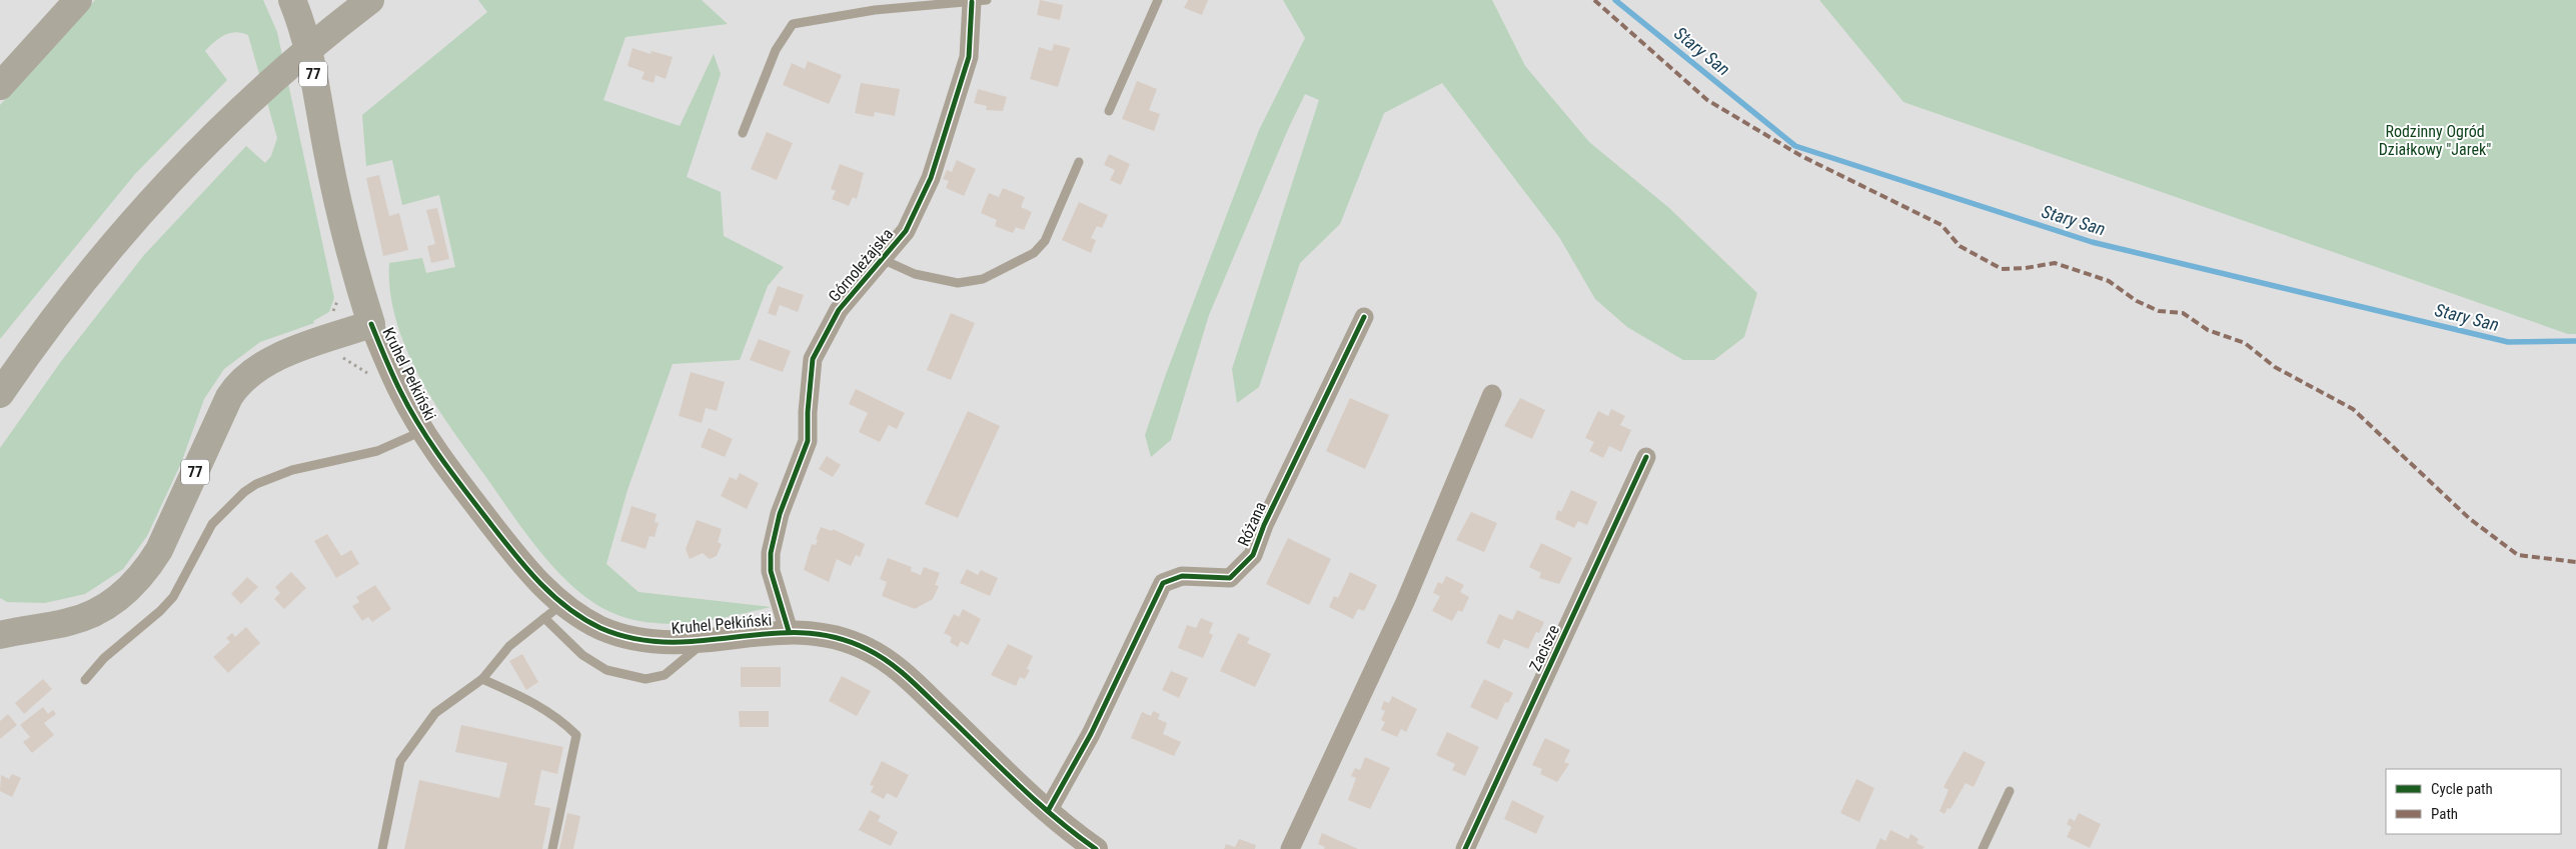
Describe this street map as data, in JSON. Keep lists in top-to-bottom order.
{
  "streets": {
    "main road": ["77", "Kruhel Pełkiński"],
    "street": ["Górnoleżajska", "Różana", "Zacisze"]
  },
  "crossings": [
    ["77", "Kruhel Pełkiński"],
    ["Górnoleżajska", "Kruhel Pełkiński"],
    ["Kruhel Pełkiński", "Różana"]
  ],
  "water": ["Stary San"],
  "parks": ["Rodzinny Ogród Działkowy \"Jarek\""],
  "legend": ["Cycle path", "Path"]
}
